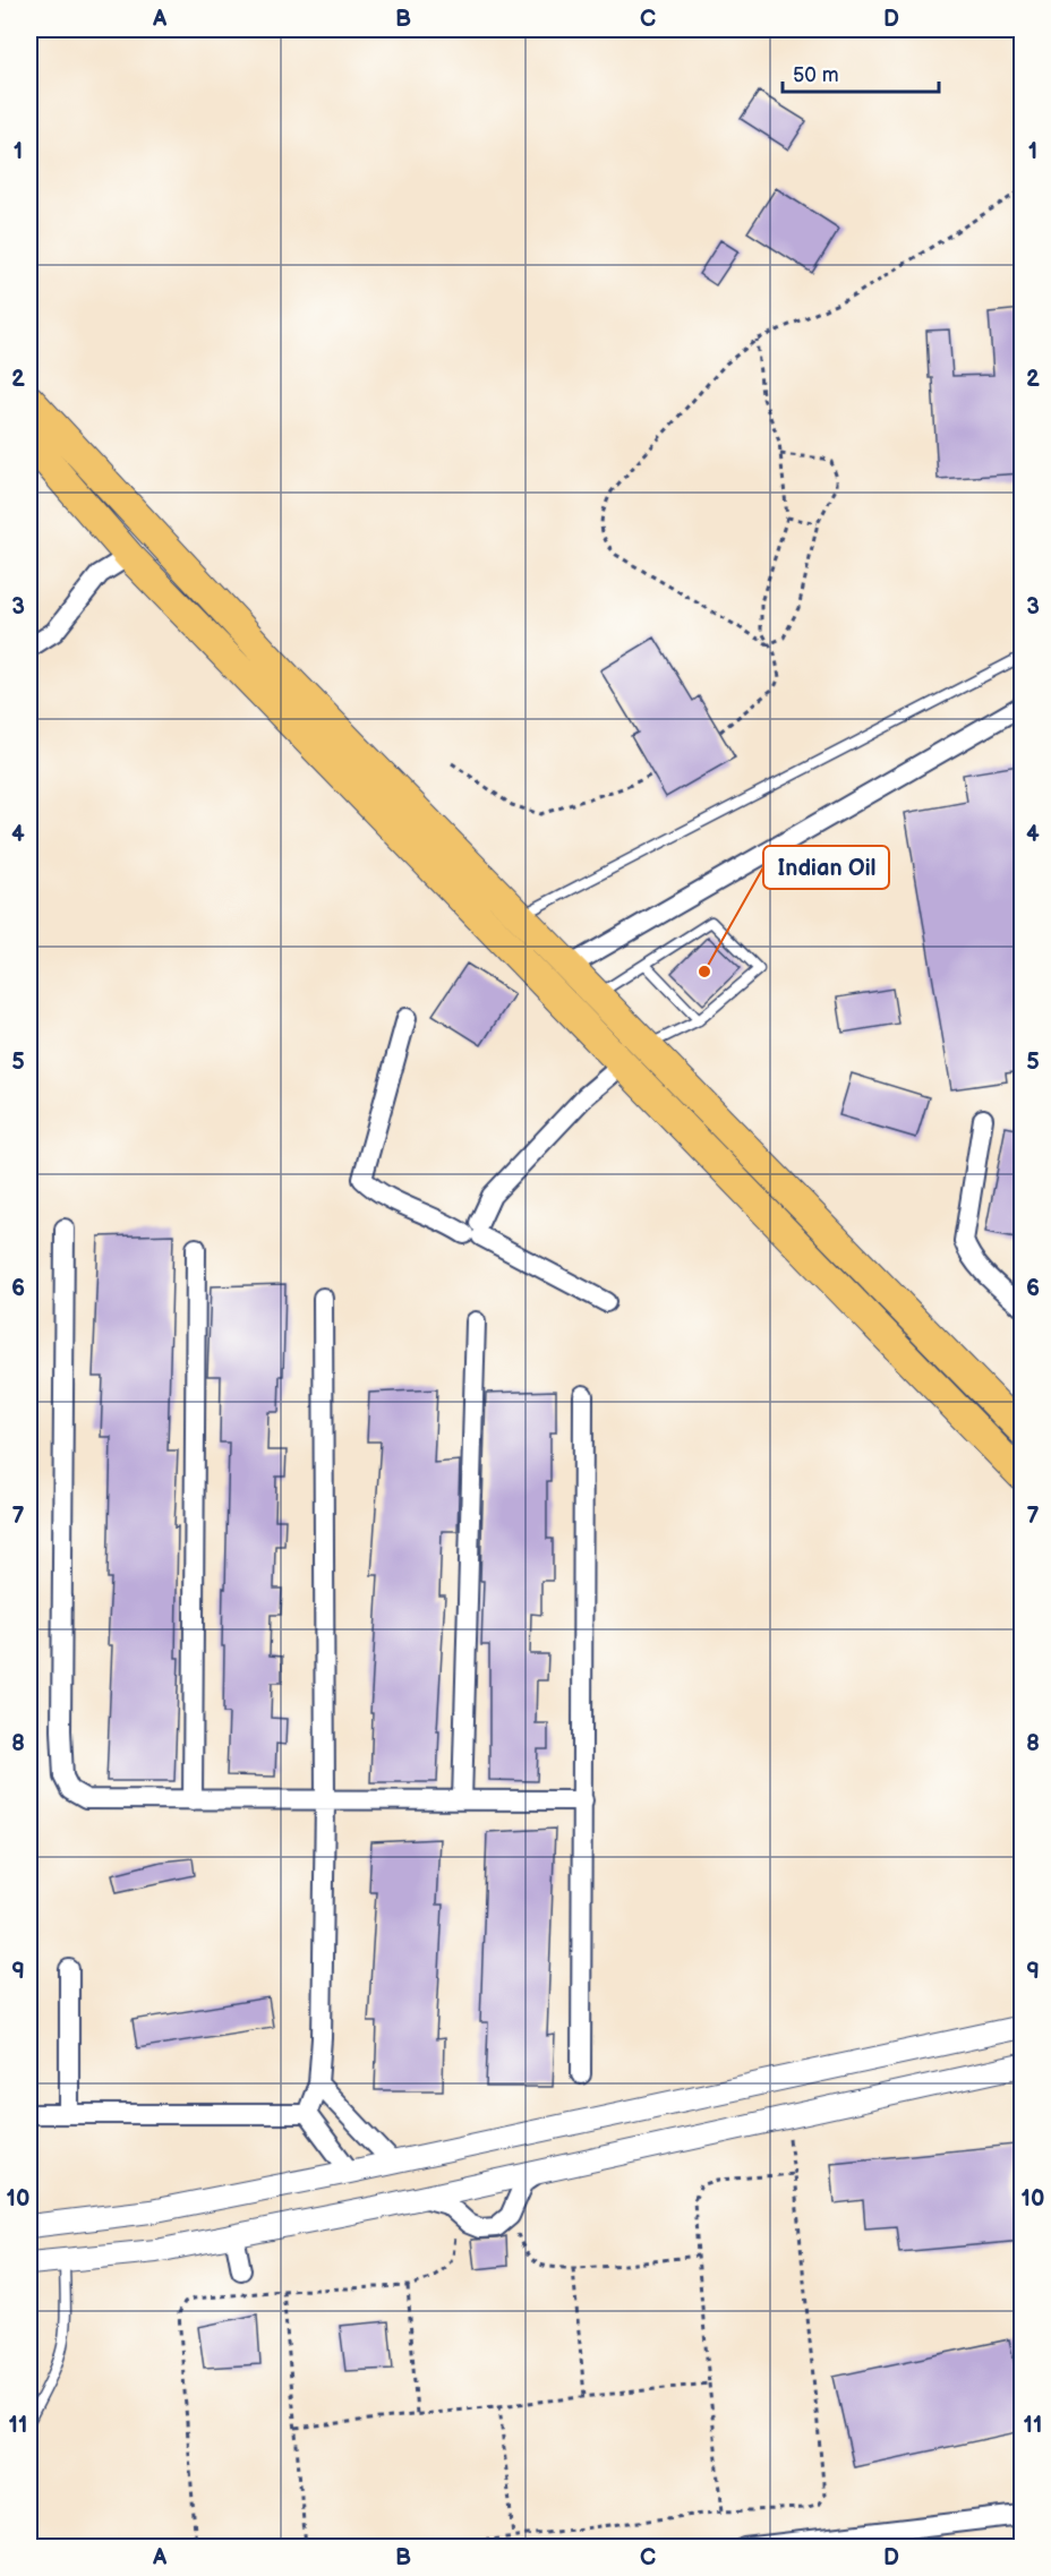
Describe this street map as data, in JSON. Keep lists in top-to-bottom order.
{
  "places": ["Indian Oil"],
  "scale_bar": "50 m",
  "grid": {
    "columns": [
      "A",
      "B",
      "C",
      "D"
    ],
    "rows": [
      "1",
      "2",
      "3",
      "4",
      "5",
      "6",
      "7",
      "8",
      "9",
      "10",
      "11"
    ]
  }
}
